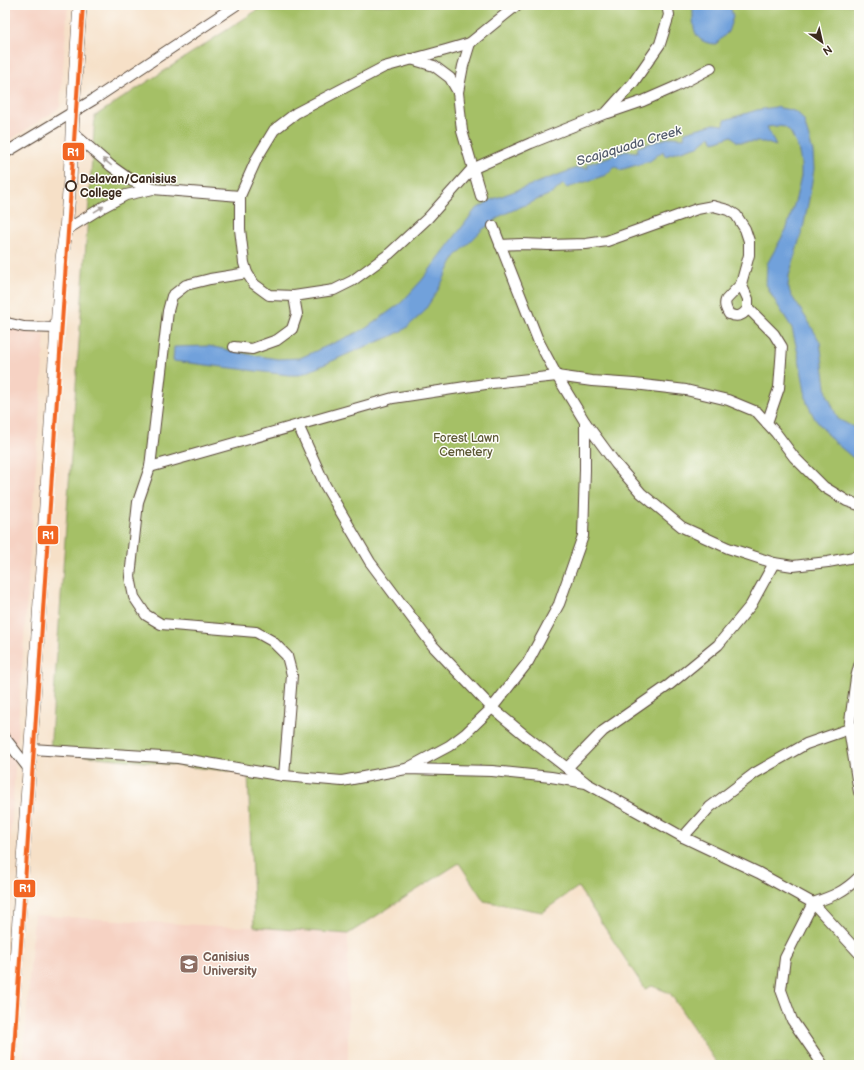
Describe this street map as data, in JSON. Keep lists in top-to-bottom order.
{
  "water": ["Scajaquada Creek"],
  "parks": ["Forest Lawn Cemetery"],
  "places": {
    "other": ["Delavan/Canisius College"],
    "school or university": ["Canisius University"]
  },
  "lines": ["transit line R1"],
  "north": "bottom right"
}
